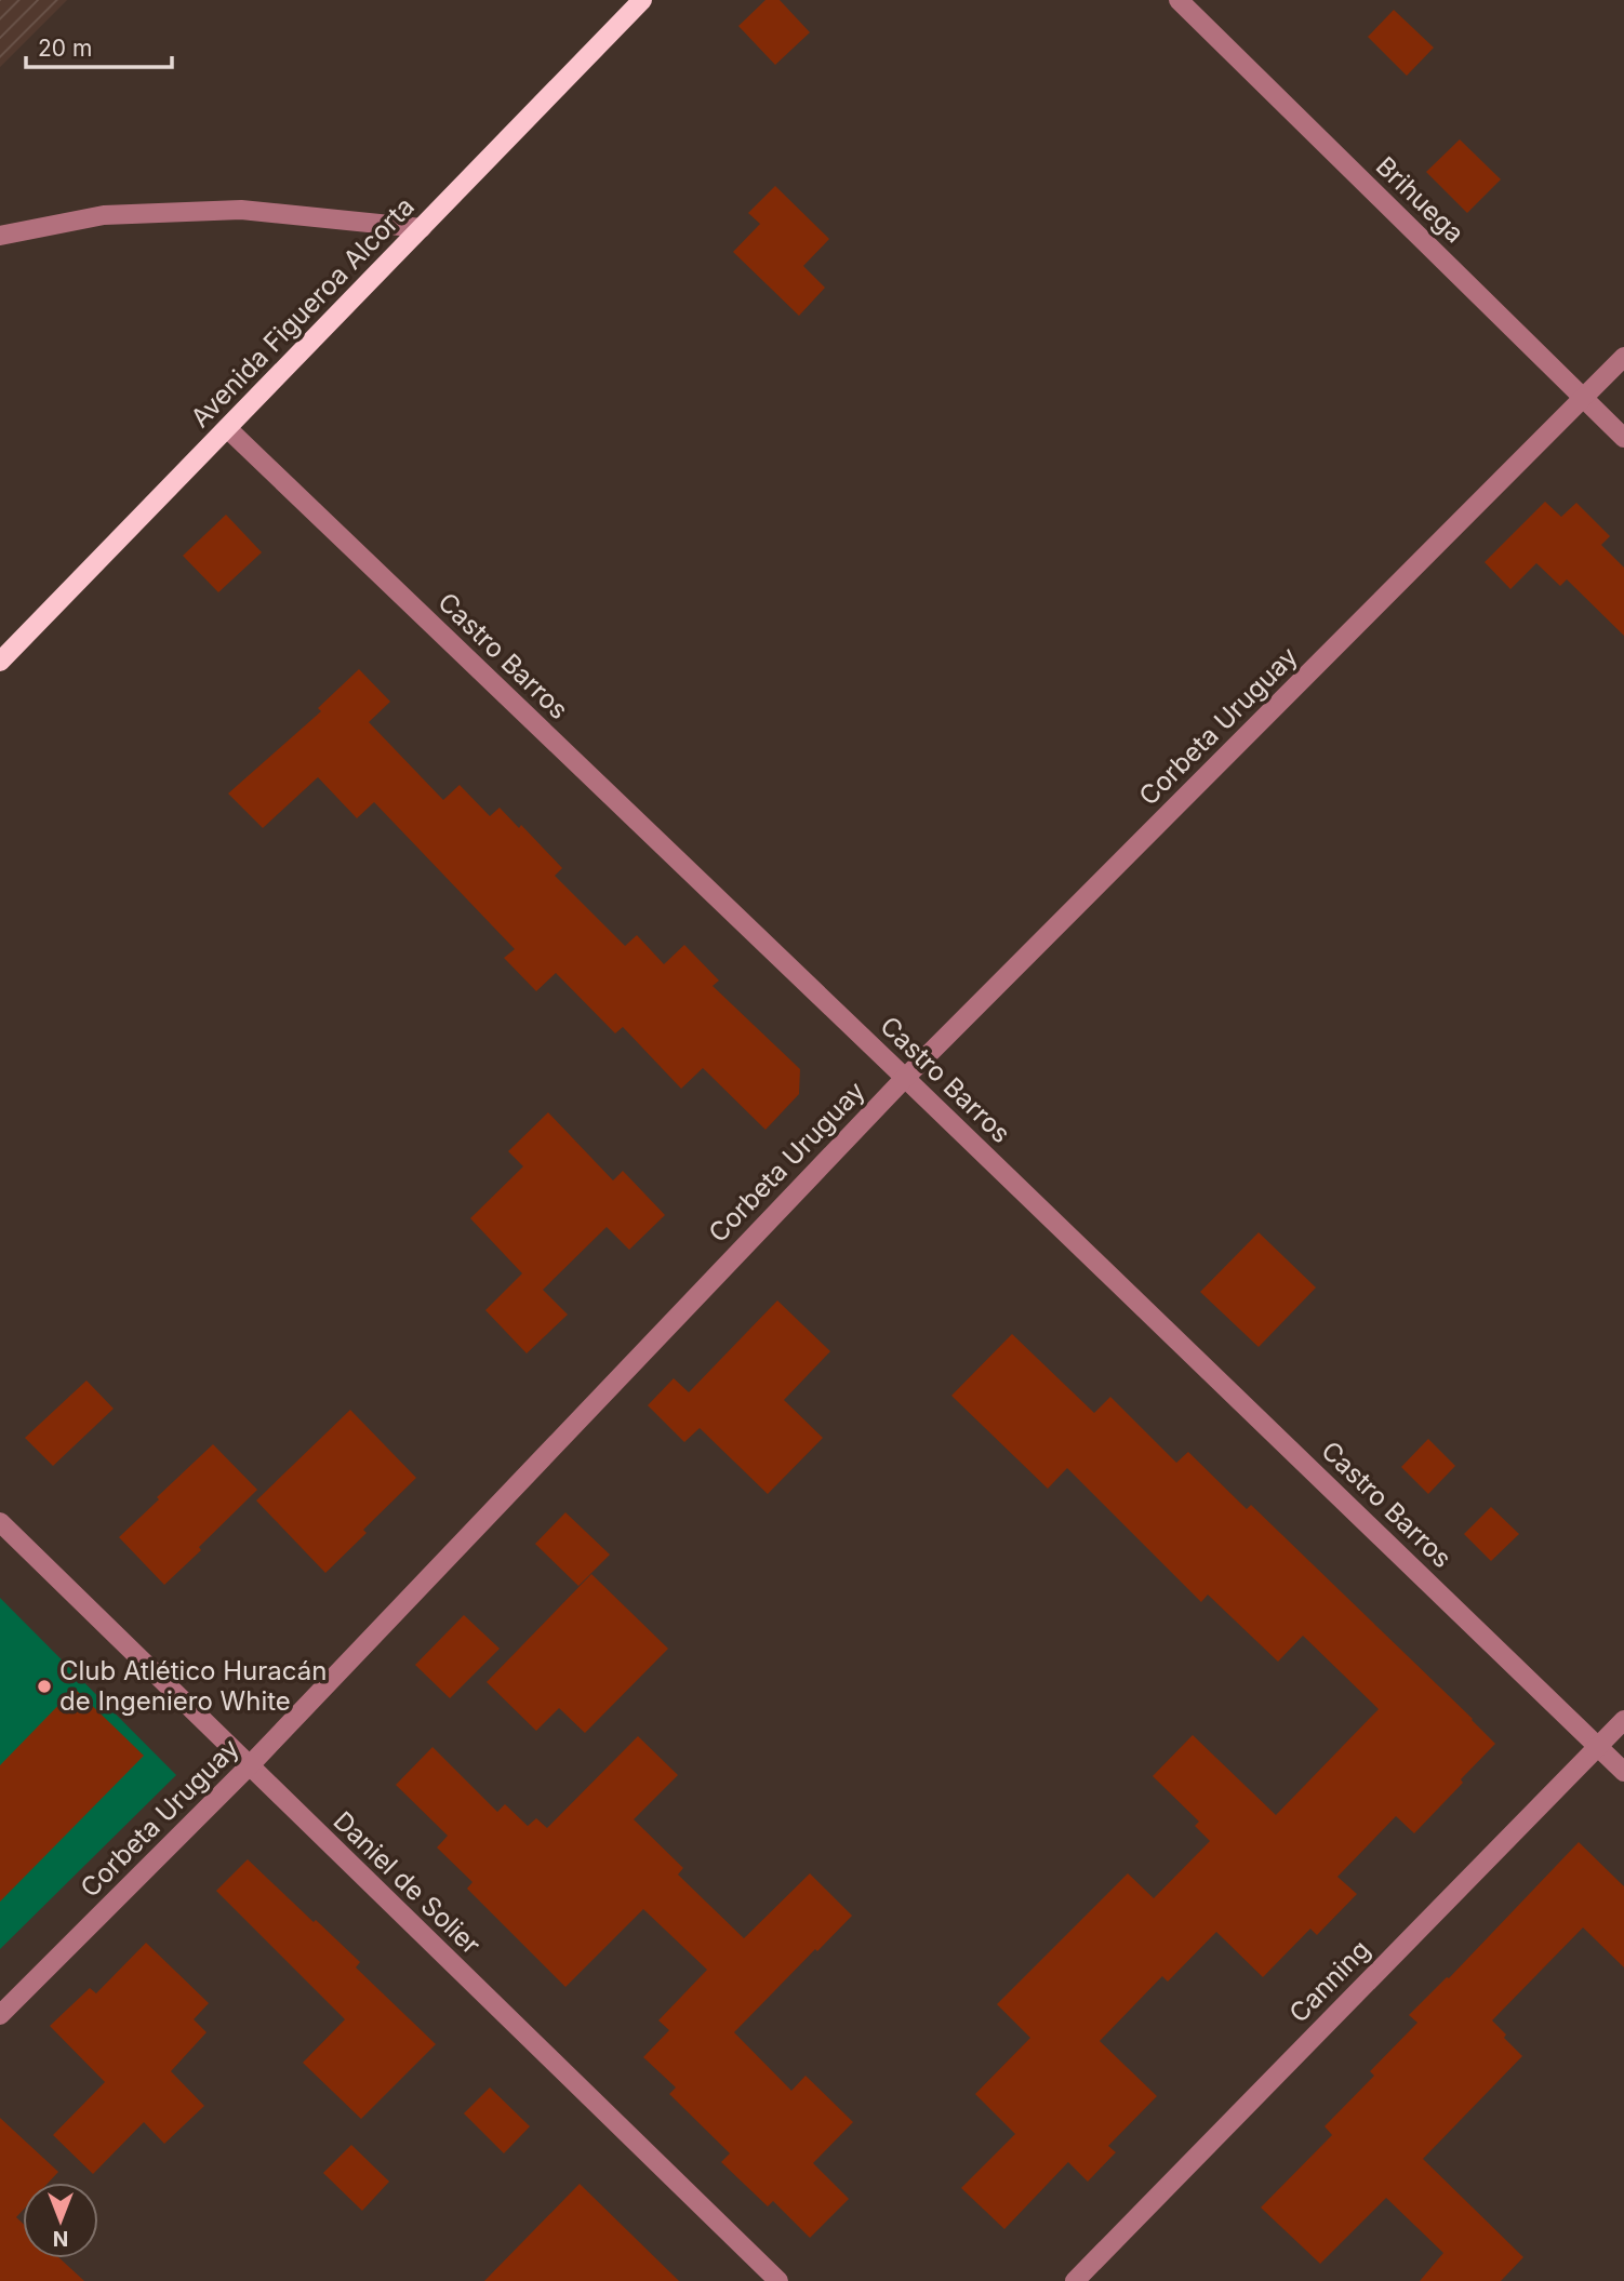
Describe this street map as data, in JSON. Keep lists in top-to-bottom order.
{
  "streets": {
    "main road": ["Avenida Figueroa Alcorta"],
    "street": [
      "Brihuega",
      "Castro Barros",
      "Corbeta Uruguay",
      "Daniel de Solier",
      "Canning"
    ]
  },
  "crossings": [
    ["Brihuega", "Corbeta Uruguay"],
    ["Avenida Figueroa Alcorta", "Castro Barros"],
    ["Castro Barros", "Corbeta Uruguay"],
    ["Castro Barros", "Canning"],
    ["Corbeta Uruguay", "Daniel de Solier"]
  ],
  "places": ["Club Atlético Huracán de Ingeniero White"],
  "scale_bar": "20 m",
  "north": "bottom"
}
